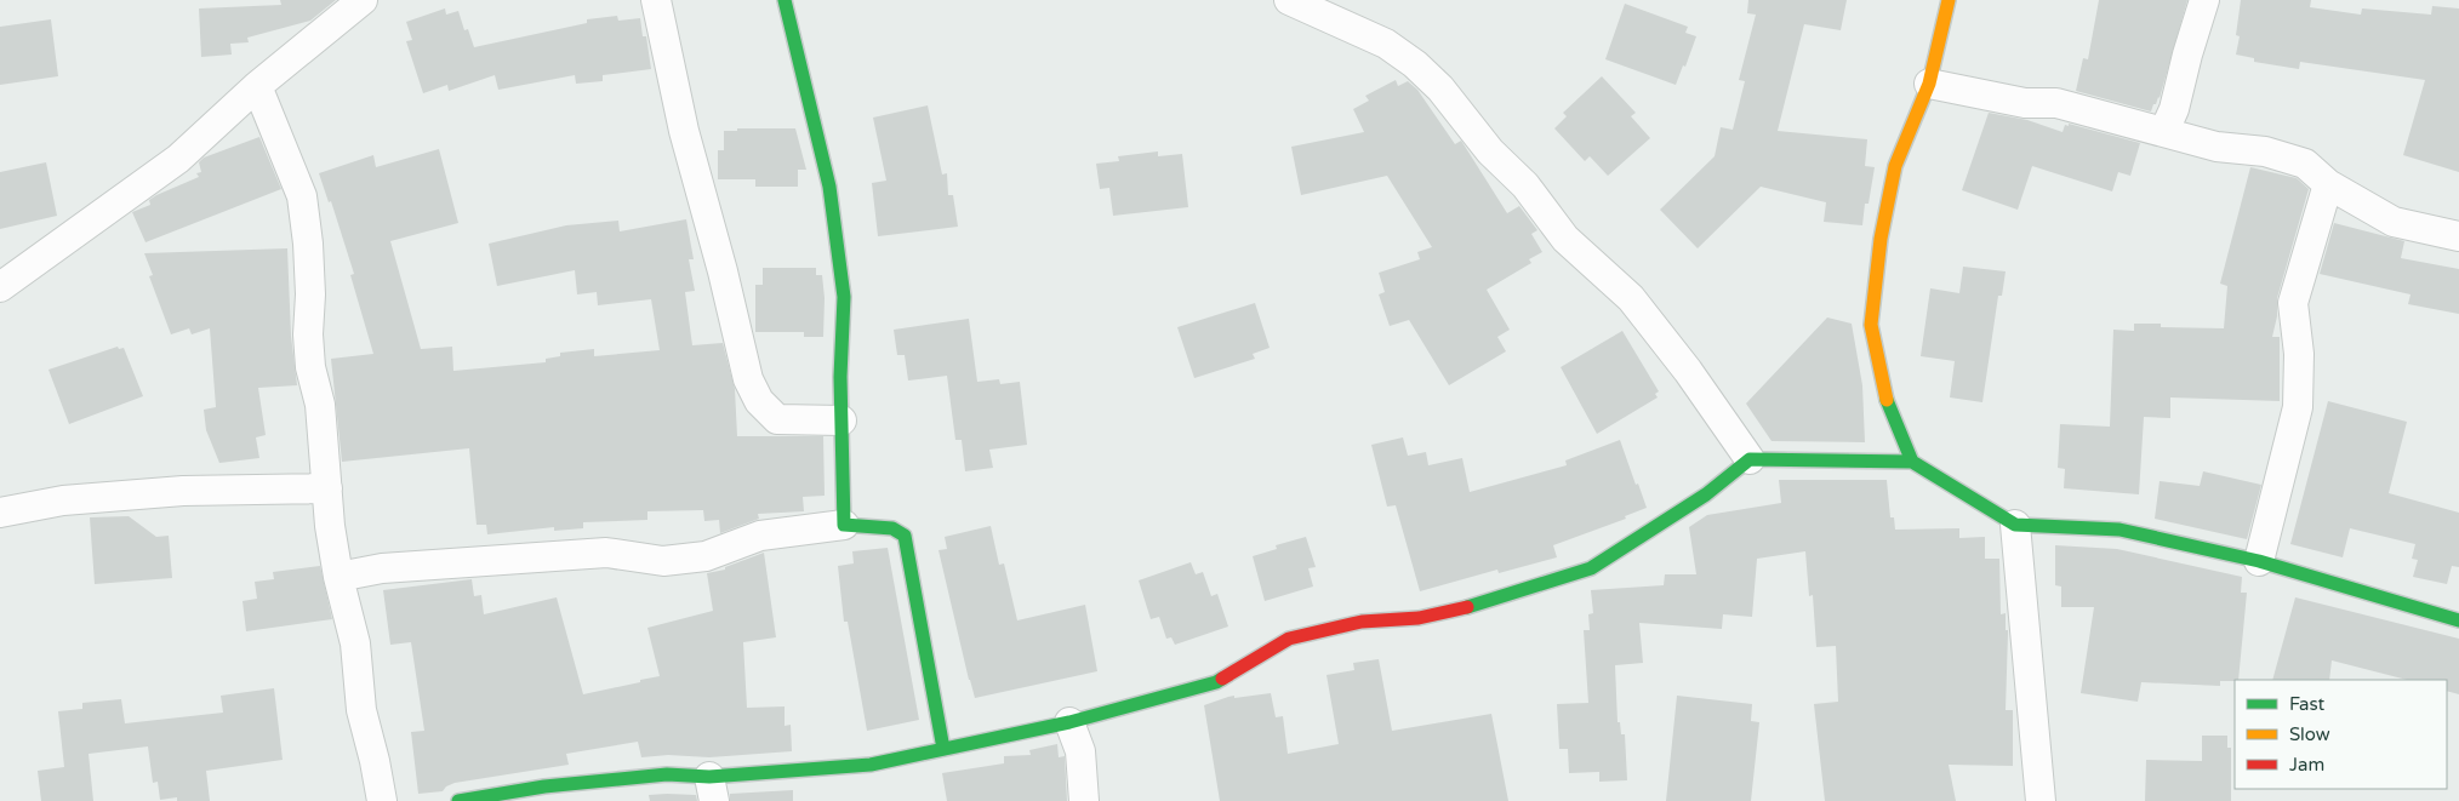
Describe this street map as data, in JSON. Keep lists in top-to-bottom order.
{
  "legend": ["Fast", "Slow", "Jam"]
}
